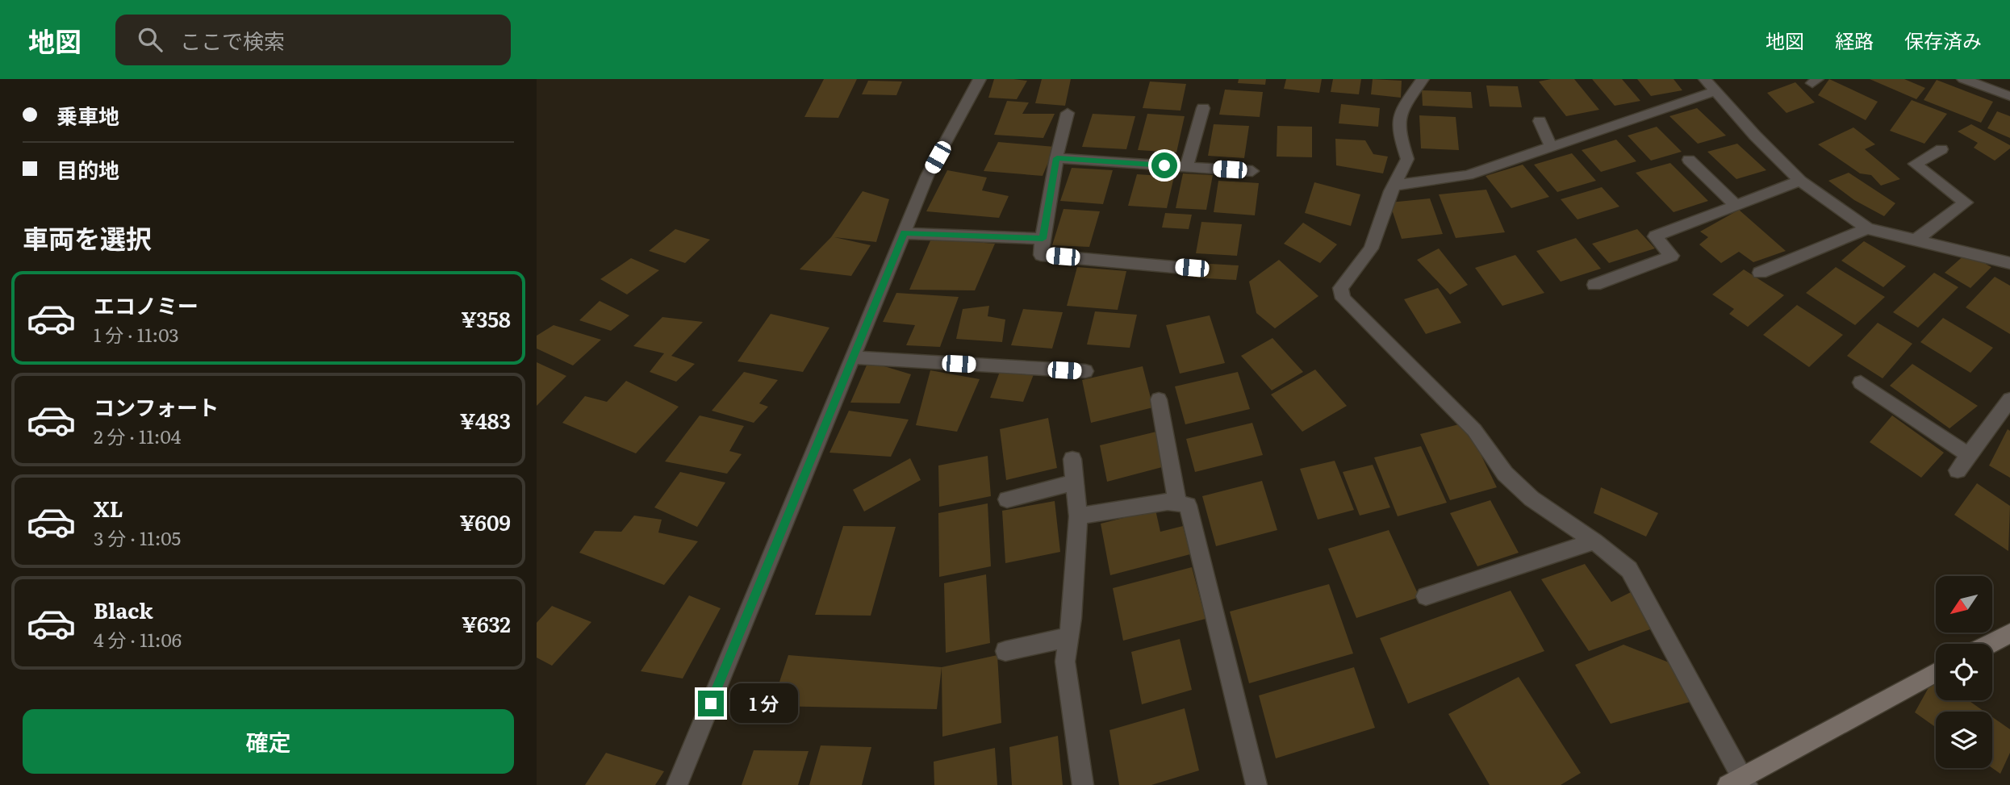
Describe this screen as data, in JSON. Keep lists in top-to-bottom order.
{
  "north": "bottom left",
  "page": {
    "header": "地図",
    "search": "ここで検索",
    "nav": ["地図", "経路", "保存済み"],
    "banner": ["乗車地", "目的地"],
    "heading": "車両を選択",
    "list": [
      {
        "name": "エコノミー",
        "note": "1 分 · 11:03",
        "value": "¥358"
      },
      {
        "name": "コンフォート",
        "note": "2 分 · 11:04",
        "value": "¥483"
      },
      {
        "name": "XL",
        "note": "3 分 · 11:05",
        "value": "¥609"
      },
      {
        "name": "Black",
        "note": "4 分 · 11:06",
        "value": "¥632"
      }
    ],
    "bubble": "1 分",
    "buttons": "確定"
  }
}
